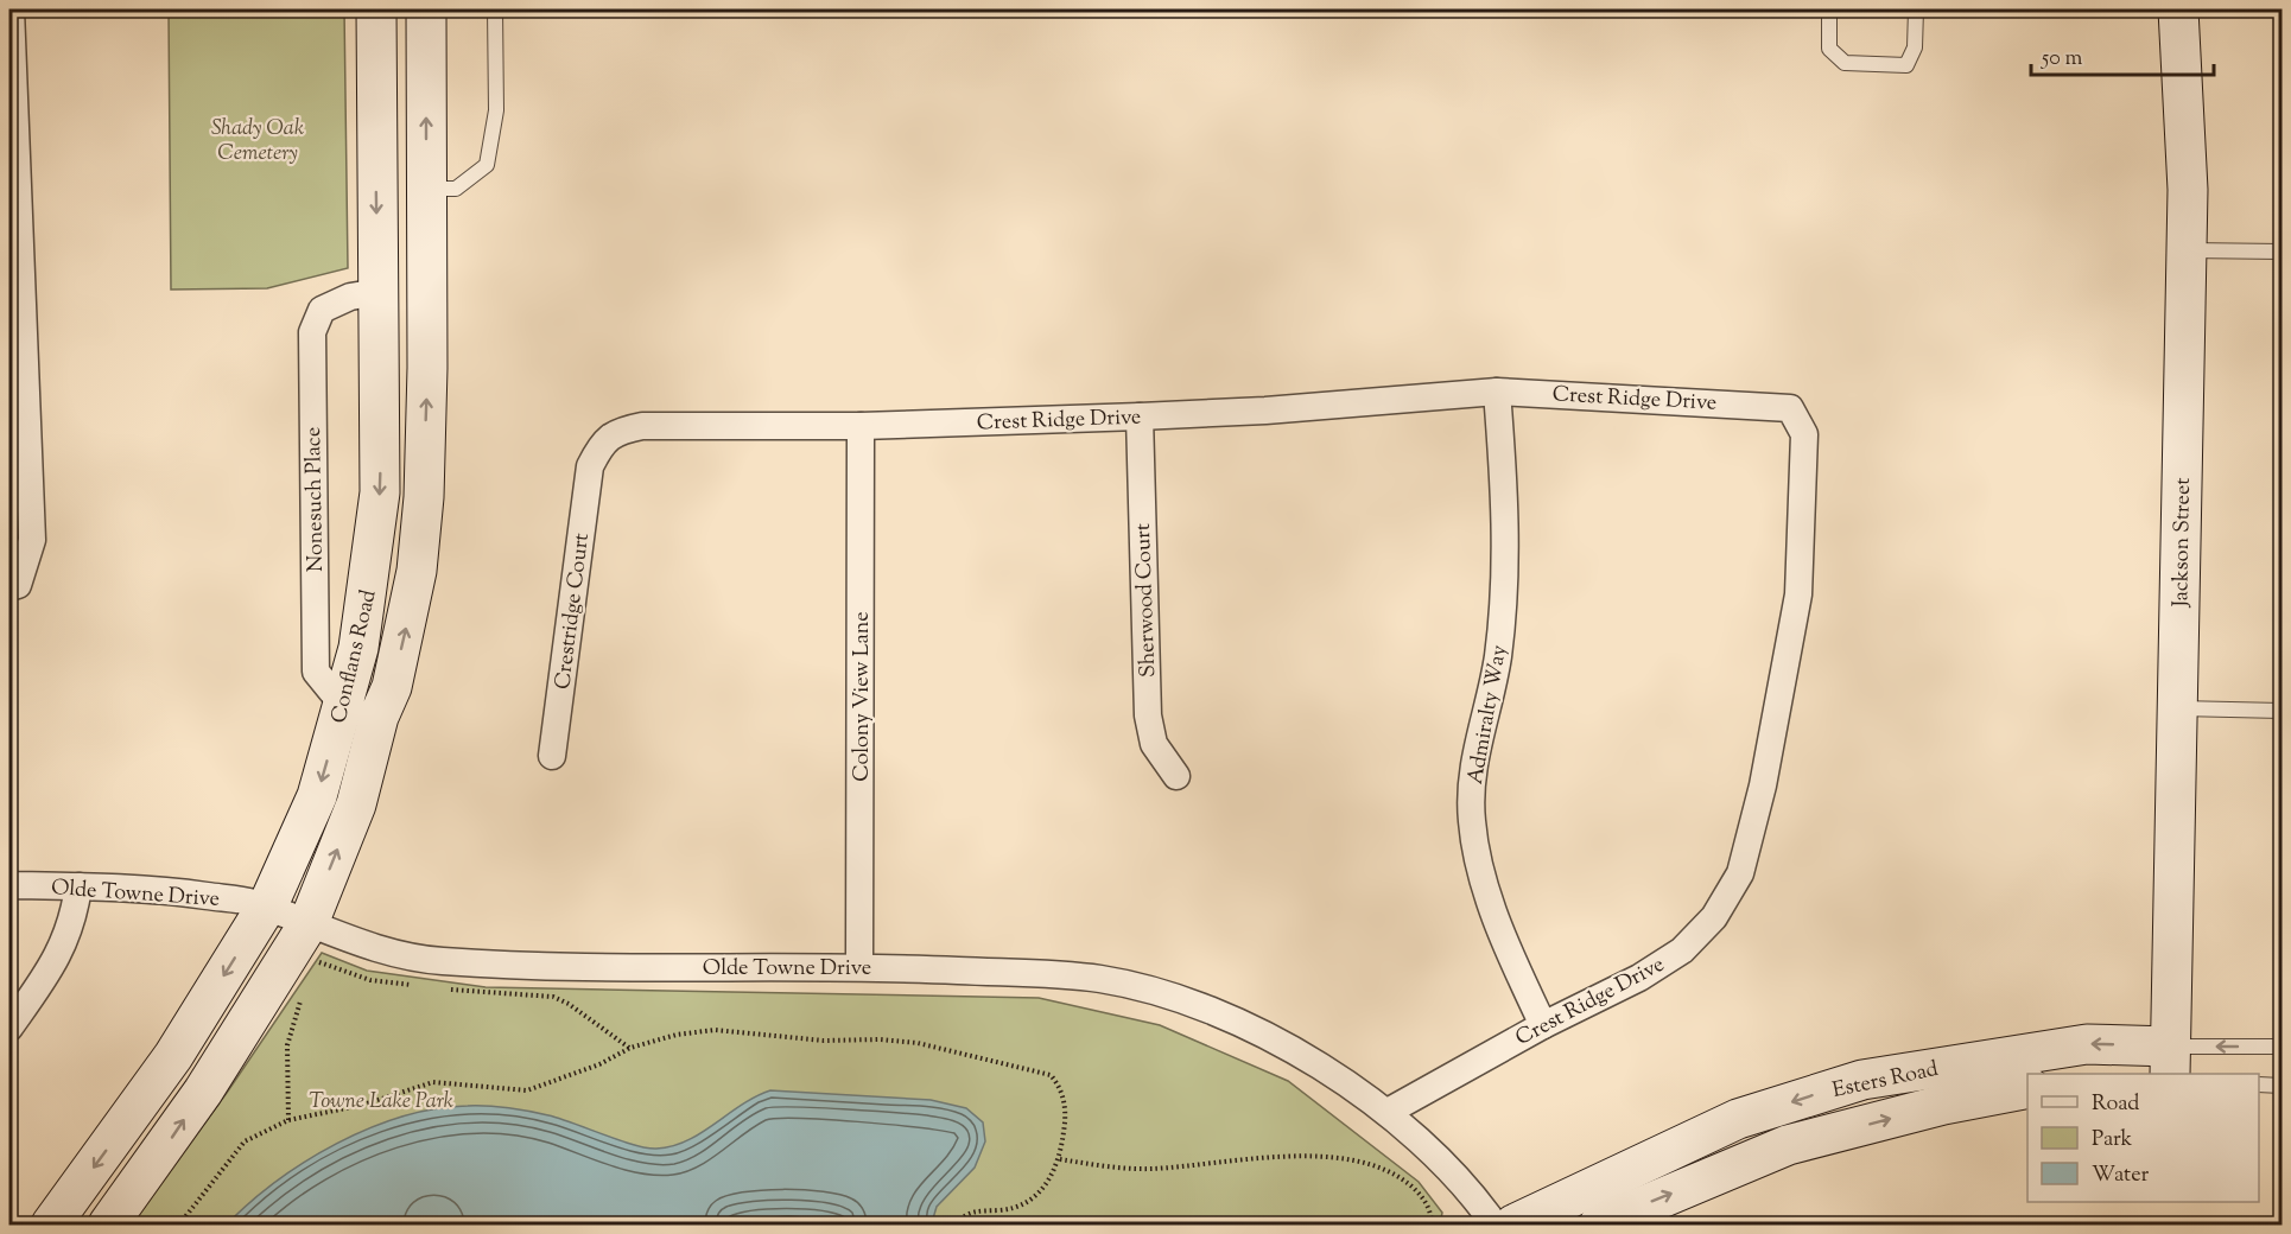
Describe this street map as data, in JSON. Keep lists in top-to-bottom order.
{
  "streets": {
    "main road": ["Jackson Street", "Conflans Road", "Esters Road"],
    "street": [
      "Crest Ridge Drive",
      "Nonesuch Place",
      "Sherwood Court",
      "Crestridge Court",
      "Colony View Lane",
      "Admiralty Way",
      "Olde Towne Drive"
    ]
  },
  "crossings": [
    ["Crest Ridge Drive", "Sherwood Court"],
    ["Crest Ridge Drive", "Crestridge Court"],
    ["Crest Ridge Drive", "Colony View Lane"],
    ["Crest Ridge Drive", "Admiralty Way"],
    ["Crest Ridge Drive", "Olde Towne Drive"],
    ["Nonesuch Place", "Conflans Road"],
    ["Jackson Street", "Esters Road"],
    ["Conflans Road", "Olde Towne Drive"],
    ["Colony View Lane", "Olde Towne Drive"]
  ],
  "parks": ["Shady Oak Cemetery", "Towne Lake Park"],
  "legend": ["Road", "Park", "Water"],
  "scale_bar": "50 m"
}
